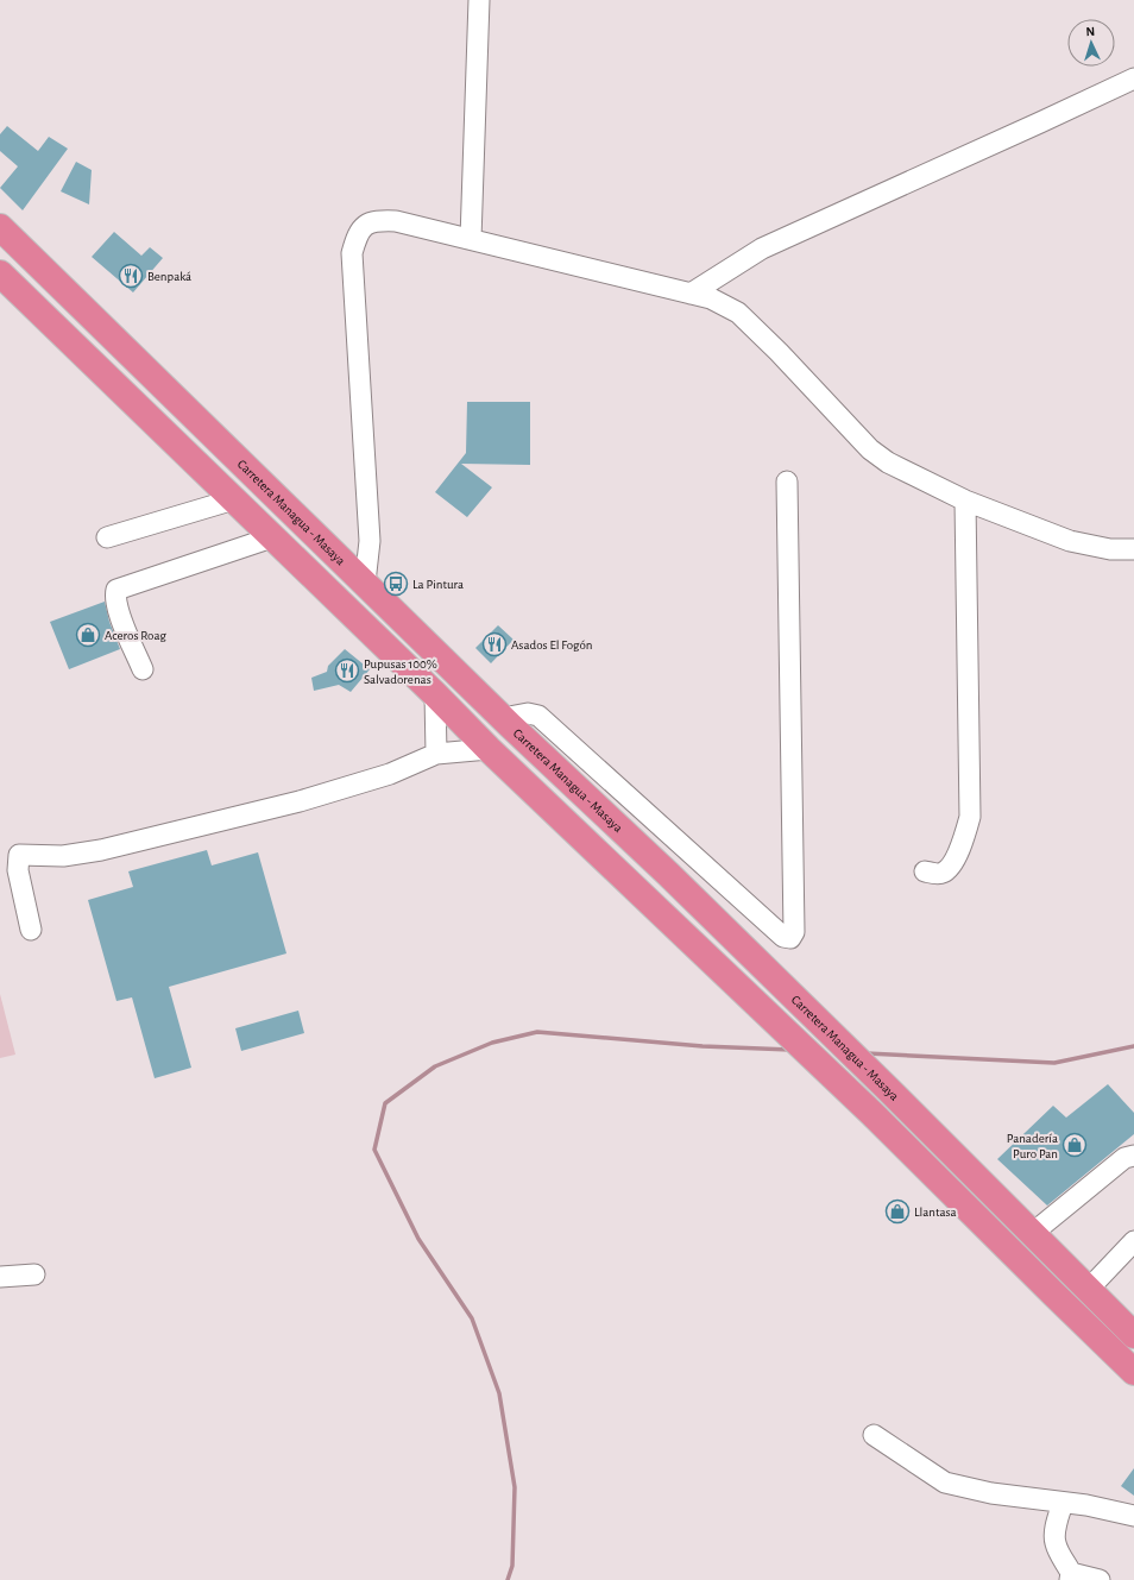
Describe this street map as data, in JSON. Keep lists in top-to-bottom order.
{
  "streets": {
    "highway": ["Carretera Managua - Masaya"]
  },
  "places": {
    "restaurant": ["Benpaká", "Asados El Fogón", "Pupusas 100% Salvadorenas"],
    "bus stop": ["La Pintura"],
    "shop": ["Aceros Roag", "Panadería Puro Pan", "Llantasa"]
  },
  "north": "top"
}
